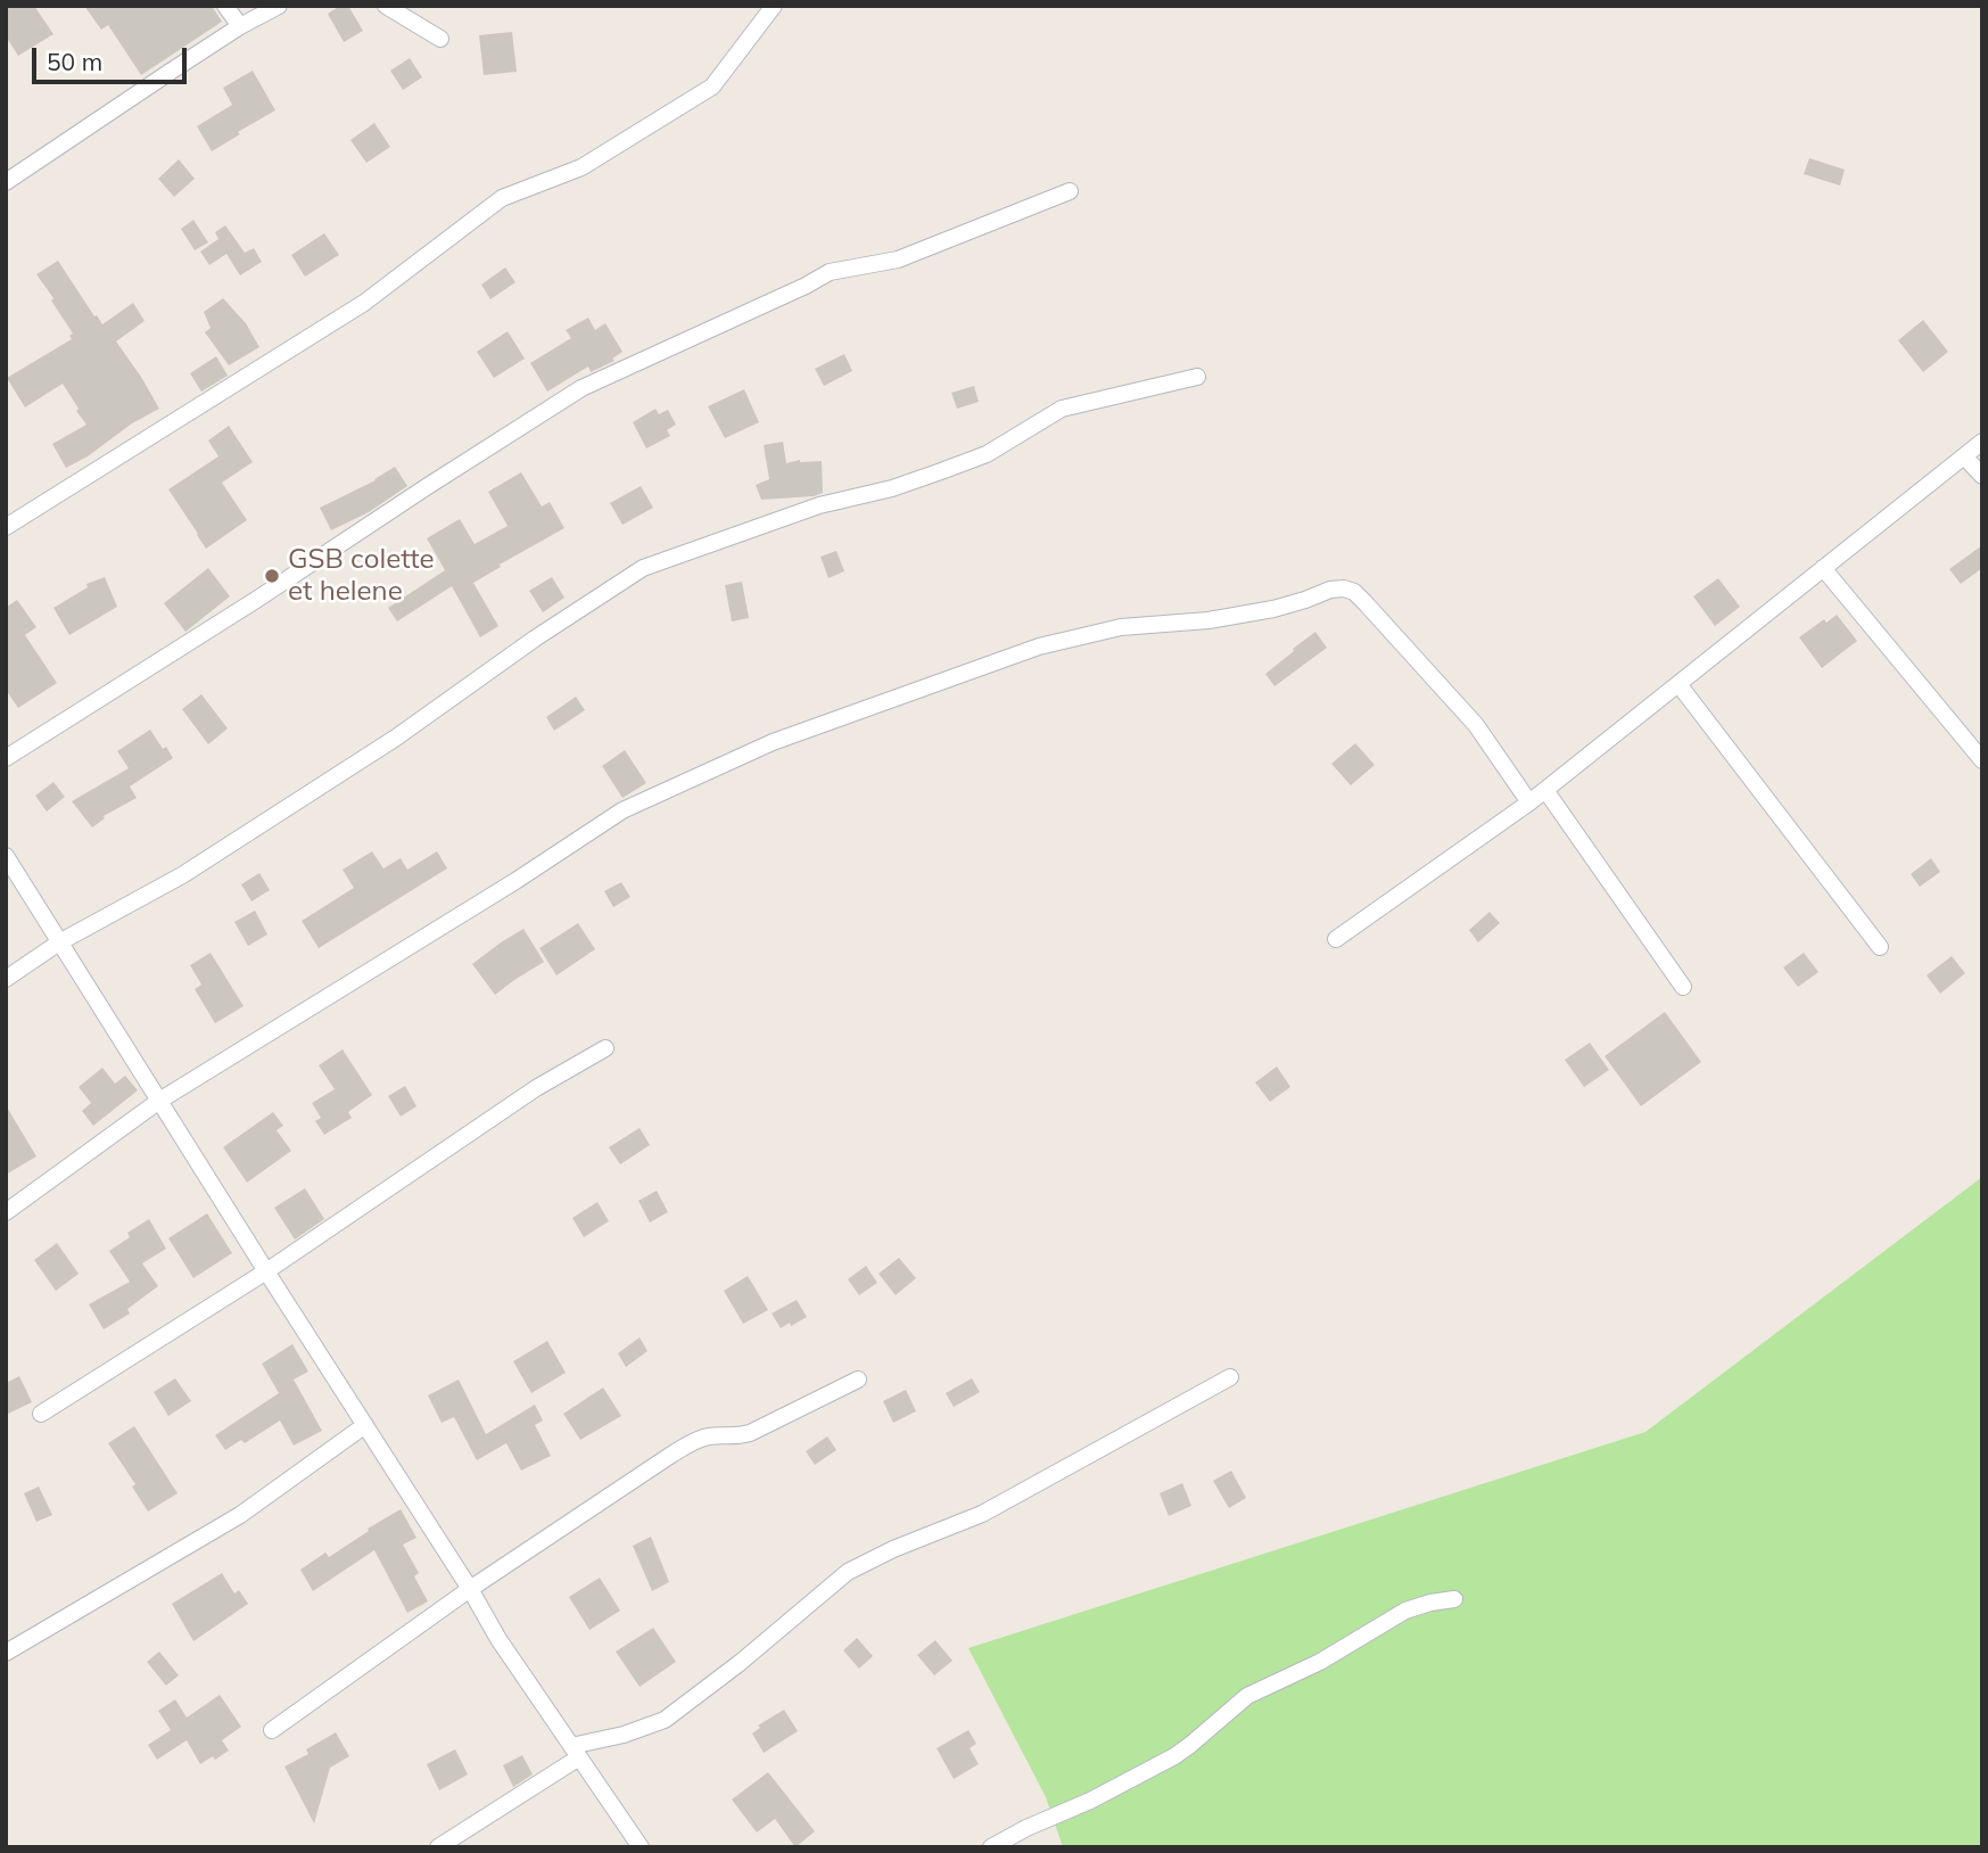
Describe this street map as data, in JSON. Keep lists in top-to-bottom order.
{
  "places": ["GSB colette et helene"],
  "scale_bar": "50 m"
}
